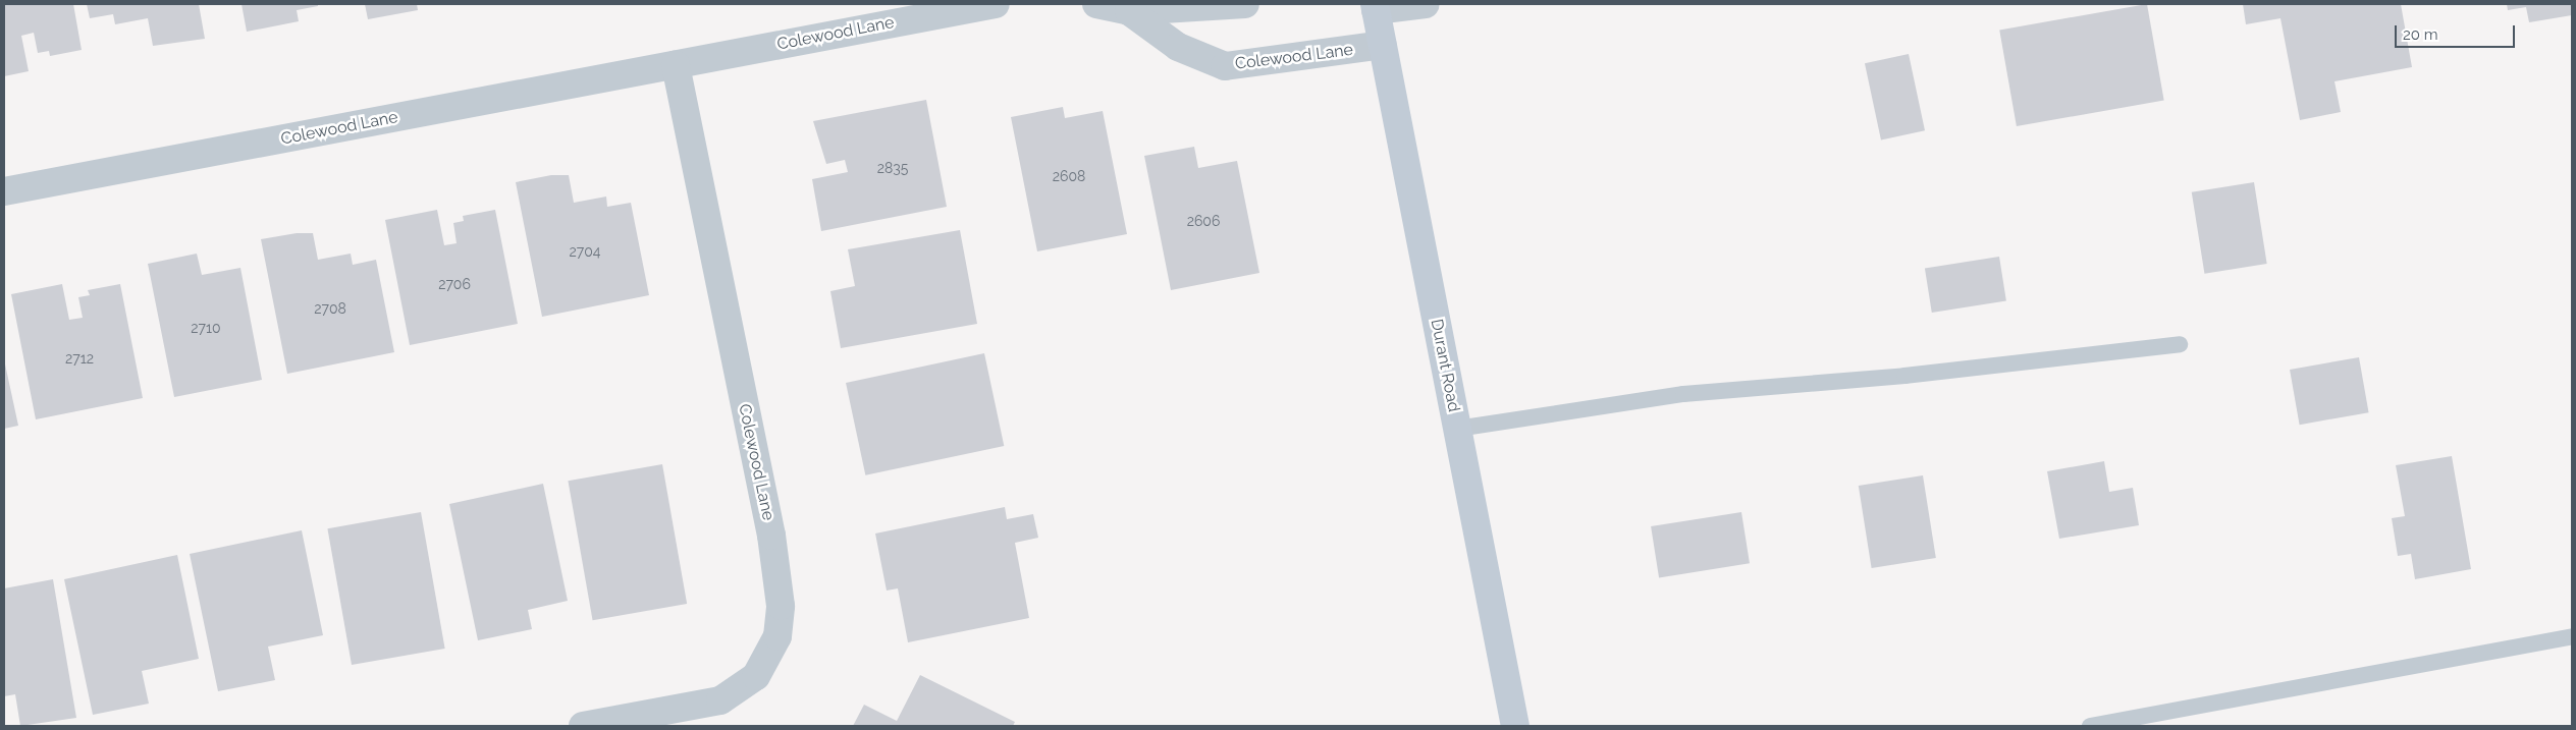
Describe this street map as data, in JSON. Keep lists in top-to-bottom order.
{
  "streets": {
    "street": ["Colewood Lane", "Durant Road"]
  },
  "crossings": [
    ["Colewood Lane", "Durant Road"]
  ],
  "house_numbers": [
    "2835",
    "2608",
    "2606",
    "2704",
    "2706",
    "2708",
    "2710",
    "2712"
  ],
  "scale_bar": "20 m"
}
